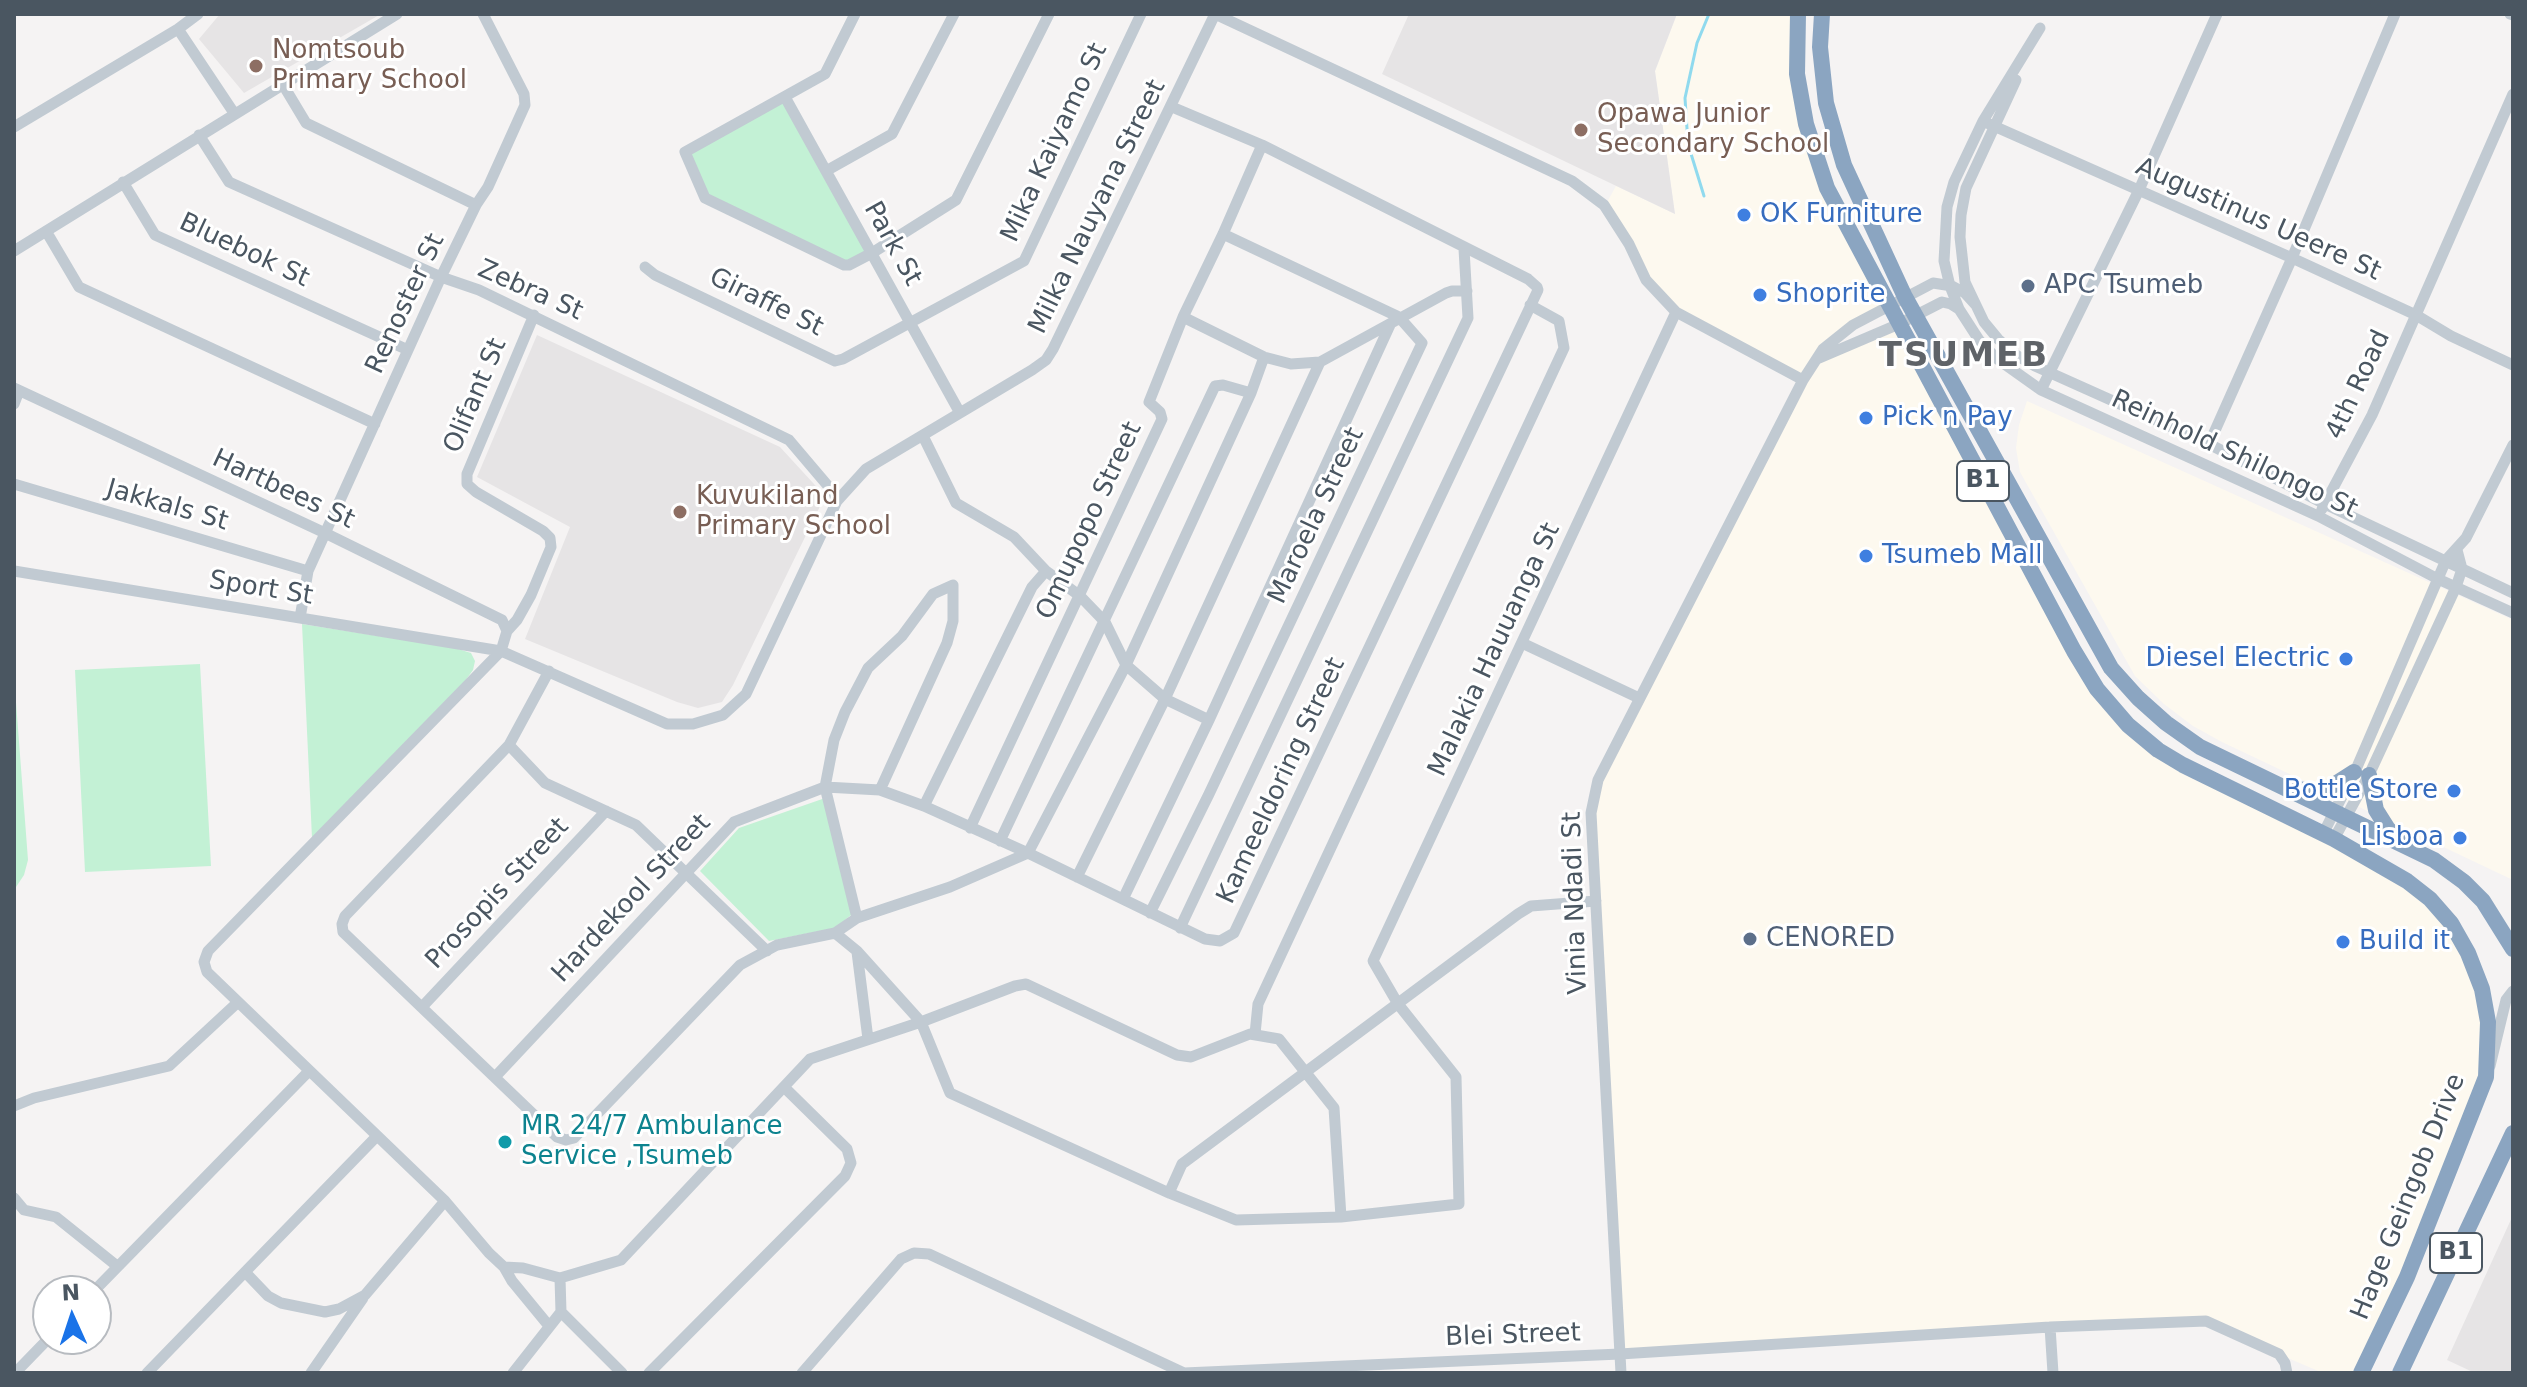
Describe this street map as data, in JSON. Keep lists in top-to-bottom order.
{
  "streets": {
    "highway": ["B1", "Hage Geingob Drive"],
    "street": [
      "Mika Kaiyamo St",
      "Milka Nauyana Street",
      "Augustinus Ueere St",
      "Park St",
      "Bluebok St",
      "Zebra St",
      "Giraffe St",
      "Renoster St",
      "4th Road",
      "Olifant St",
      "Reinhold Shilongo St",
      "Hartbees St",
      "Jakkals St",
      "Maroela Street",
      "Omupopo Street",
      "Sport St",
      "Malakia Hauuanga St",
      "Kameeldoring Street",
      "Prosopis Street",
      "Hardekool Street",
      "Vinia Ndadi St",
      "Blei Street"
    ]
  },
  "crossings": [
    ["Mika Kaiyamo St", "Park St"],
    ["Mika Kaiyamo St", "Giraffe St"],
    ["Milka Nauyana Street", "Park St"],
    ["Milka Nauyana Street", "Zebra St"],
    ["Milka Nauyana Street", "Sport St"],
    ["Augustinus Ueere St", "4th Road"],
    ["Park St", "Giraffe St"],
    ["Bluebok St", "Renoster St"],
    ["Zebra St", "Renoster St"],
    ["Zebra St", "Olifant St"],
    ["Renoster St", "Hartbees St"],
    ["Renoster St", "Jakkals St"],
    ["Renoster St", "Sport St"],
    ["4th Road", "Reinhold Shilongo St"],
    ["Olifant St", "Hartbees St"],
    ["B1", "Vinia Ndadi St"],
    ["Maroela Street", "Kameeldoring Street"],
    ["Omupopo Street", "Kameeldoring Street"],
    ["Kameeldoring Street", "Hardekool Street"],
    ["Vinia Ndadi St", "Hage Geingob Drive"],
    ["Vinia Ndadi St", "Blei Street"]
  ],
  "districts": ["TSUMEB"],
  "places": [
    "Nomtsoub Primary School",
    "Opawa Junior Secondary School",
    "OK Furniture",
    "APC Tsumeb",
    "Shoprite",
    "Pick n Pay",
    "Kuvukiland Primary School",
    "Tsumeb Mall",
    "Diesel Electric",
    "Bottle Store",
    "Lisboa",
    "CENORED",
    "Build it",
    "MR 24/7 Ambulance Service ,Tsumeb"
  ],
  "north": "top"
}
